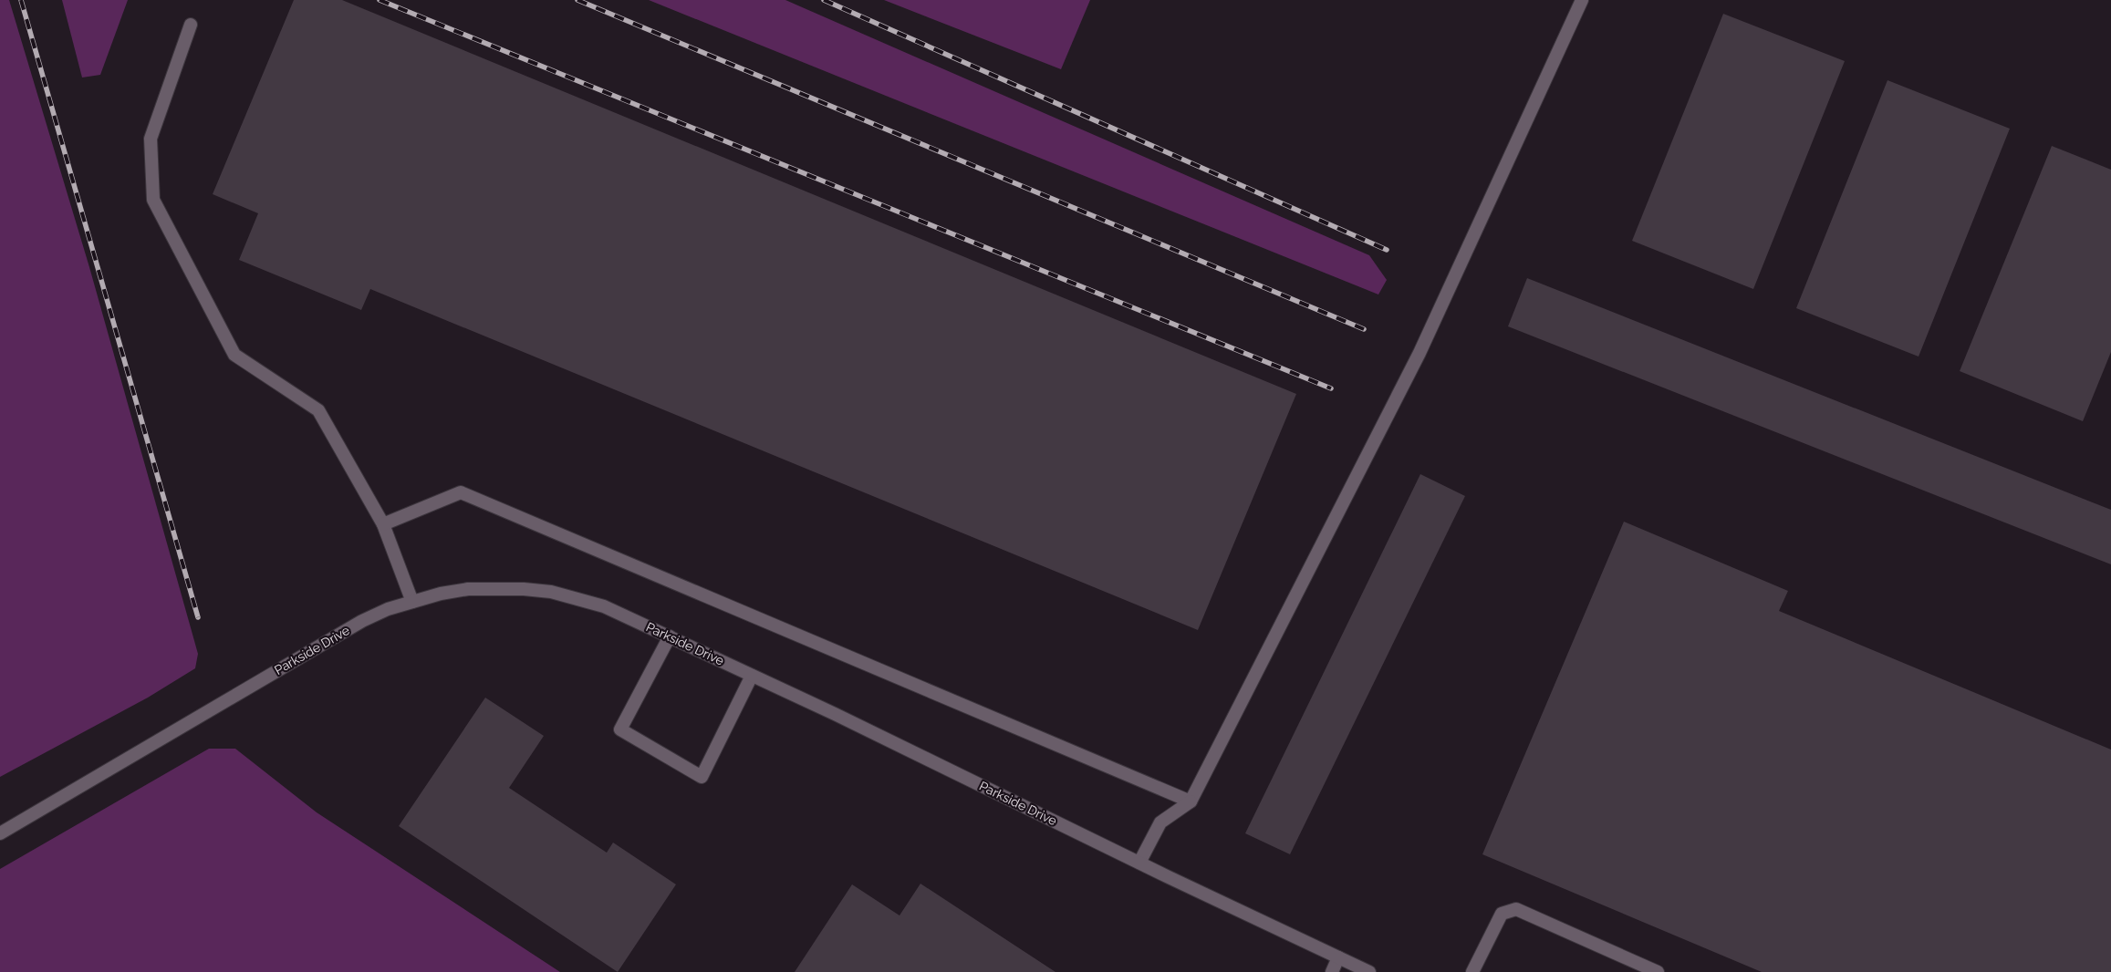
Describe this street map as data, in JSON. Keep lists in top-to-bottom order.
{
  "streets": {
    "street": ["Parkside Drive"]
  }
}
